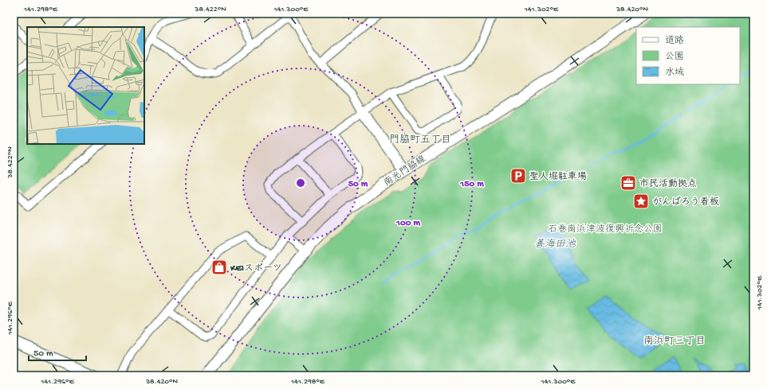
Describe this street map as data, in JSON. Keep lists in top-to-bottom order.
{
  "streets": {
    "street": ["南光門脇線"]
  },
  "districts": ["門脇町五丁目", "南浜町三丁目"],
  "water": ["善海田池"],
  "parks": ["石巻南浜津波復興祈念公園"],
  "places": {
    "parking": ["聖人堀駐車場"],
    "office": ["市民活動拠点"],
    "place": ["がんばろう看板"],
    "shop": ["KEIスポーツ"]
  },
  "legend": ["道路", "公園", "水域"],
  "scale_bar": "50 m",
  "coordinates": [
    "141.298°E",
    "38.422°N",
    "141.300°E",
    "141.302°E",
    "38.420°N",
    "141.296°E"
  ],
  "rings": ["50 m", "150 m", "100 m"]
}
